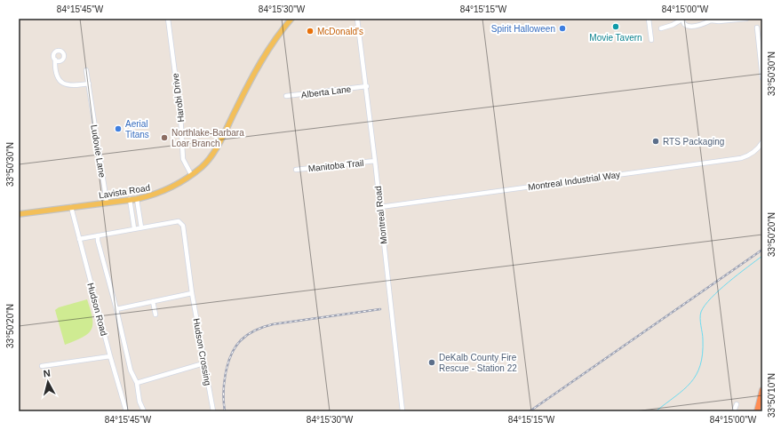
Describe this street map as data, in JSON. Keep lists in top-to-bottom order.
{
  "streets": {
    "main road": ["Lavista Road"],
    "street": [
      "Alberta Lane",
      "Harobi Drive",
      "Ludovie Lane",
      "Manitoba Trail",
      "Montreal Industrial Way",
      "Montreal Road",
      "Hudson Road",
      "Hudson Crossing"
    ]
  },
  "crossings": [
    ["Alberta Lane", "Montreal Road"],
    ["Harobi Drive", "Lavista Road"],
    ["Ludovie Lane", "Lavista Road"],
    ["Manitoba Trail", "Montreal Road"],
    ["Montreal Industrial Way", "Montreal Road"],
    ["Lavista Road", "Hudson Road"],
    ["Hudson Road", "Hudson Crossing"]
  ],
  "places": [
    "Movie Tavern",
    "Spirit Halloween",
    "McDonald's",
    "Aerial Titans",
    "Northlake-Barbara Loar Branch",
    "RTS Packaging",
    "DeKalb County Fire Rescue - Station 22"
  ],
  "north": "top",
  "coordinates": [
    "84°15'45\"W",
    "84°15'30\"W",
    "84°15'15\"W",
    "84°15'00\"W",
    "33°50'30\"N",
    "33°50'20\"N",
    "33°50'10\"N"
  ]
}
